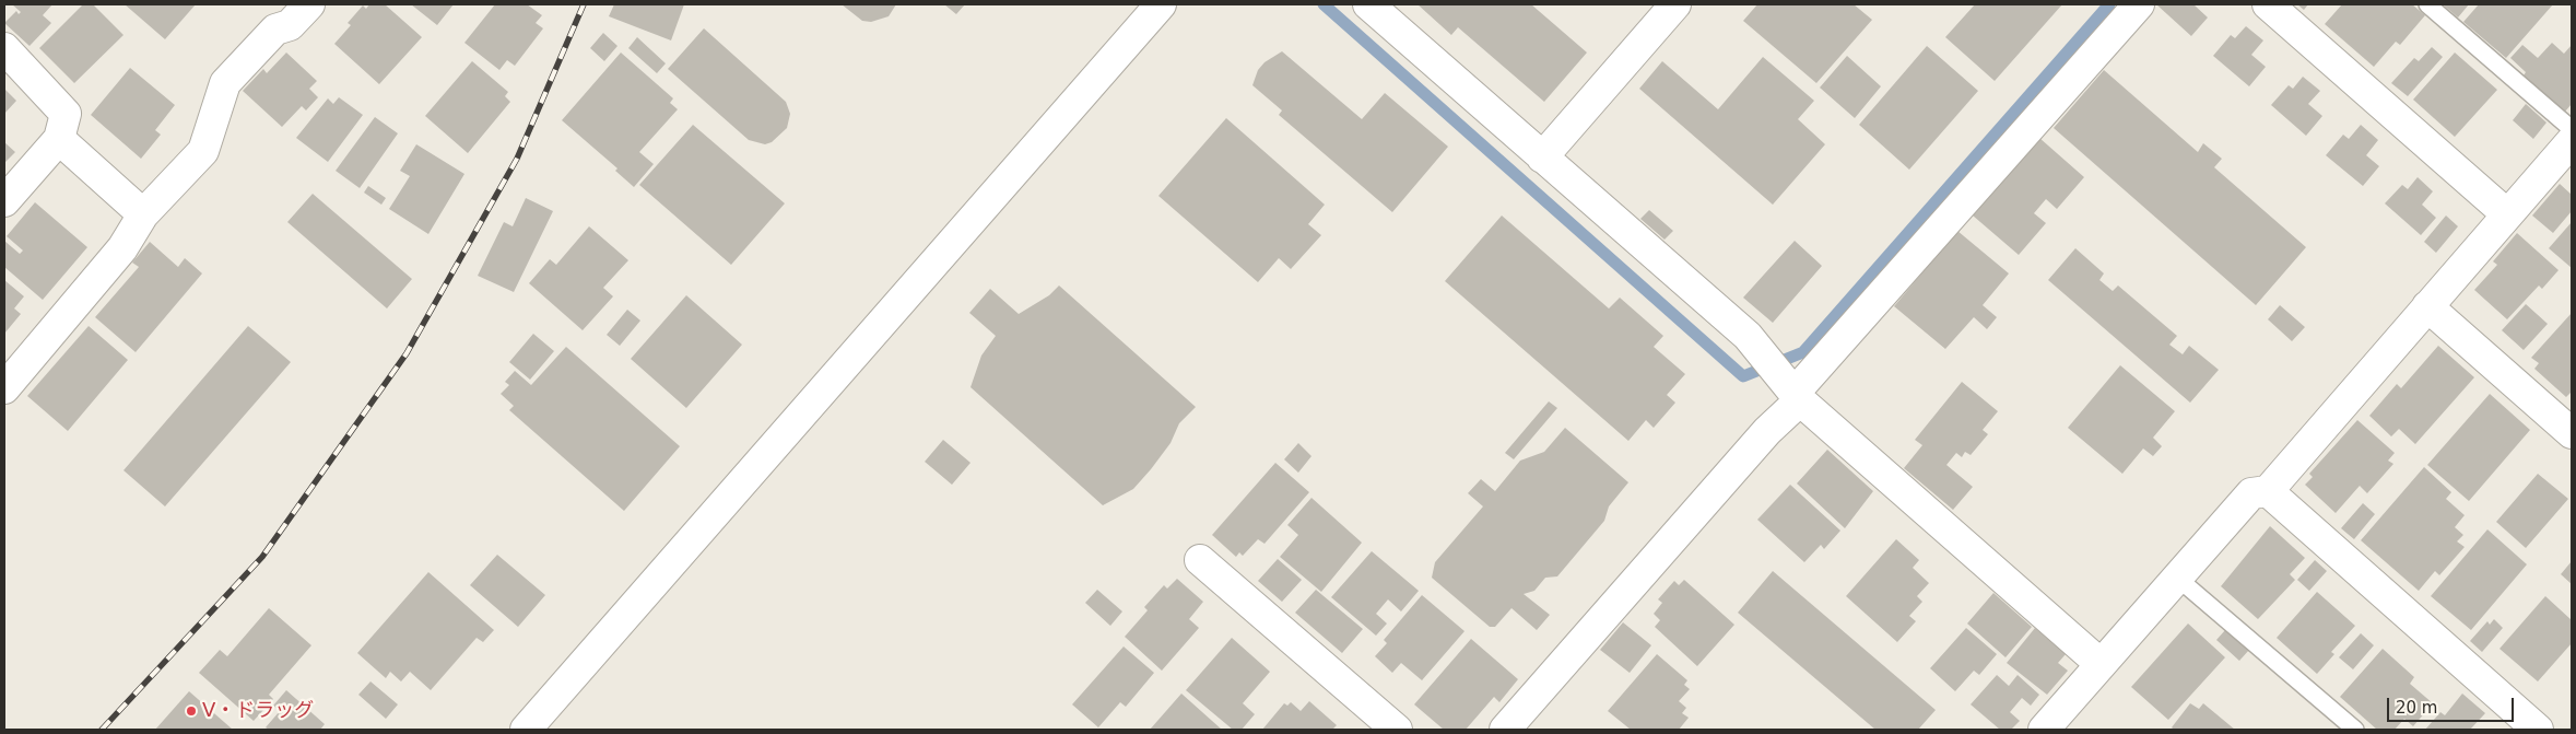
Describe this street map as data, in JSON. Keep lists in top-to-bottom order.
{
  "places": ["V・ドラッグ"],
  "scale_bar": "20 m"
}
